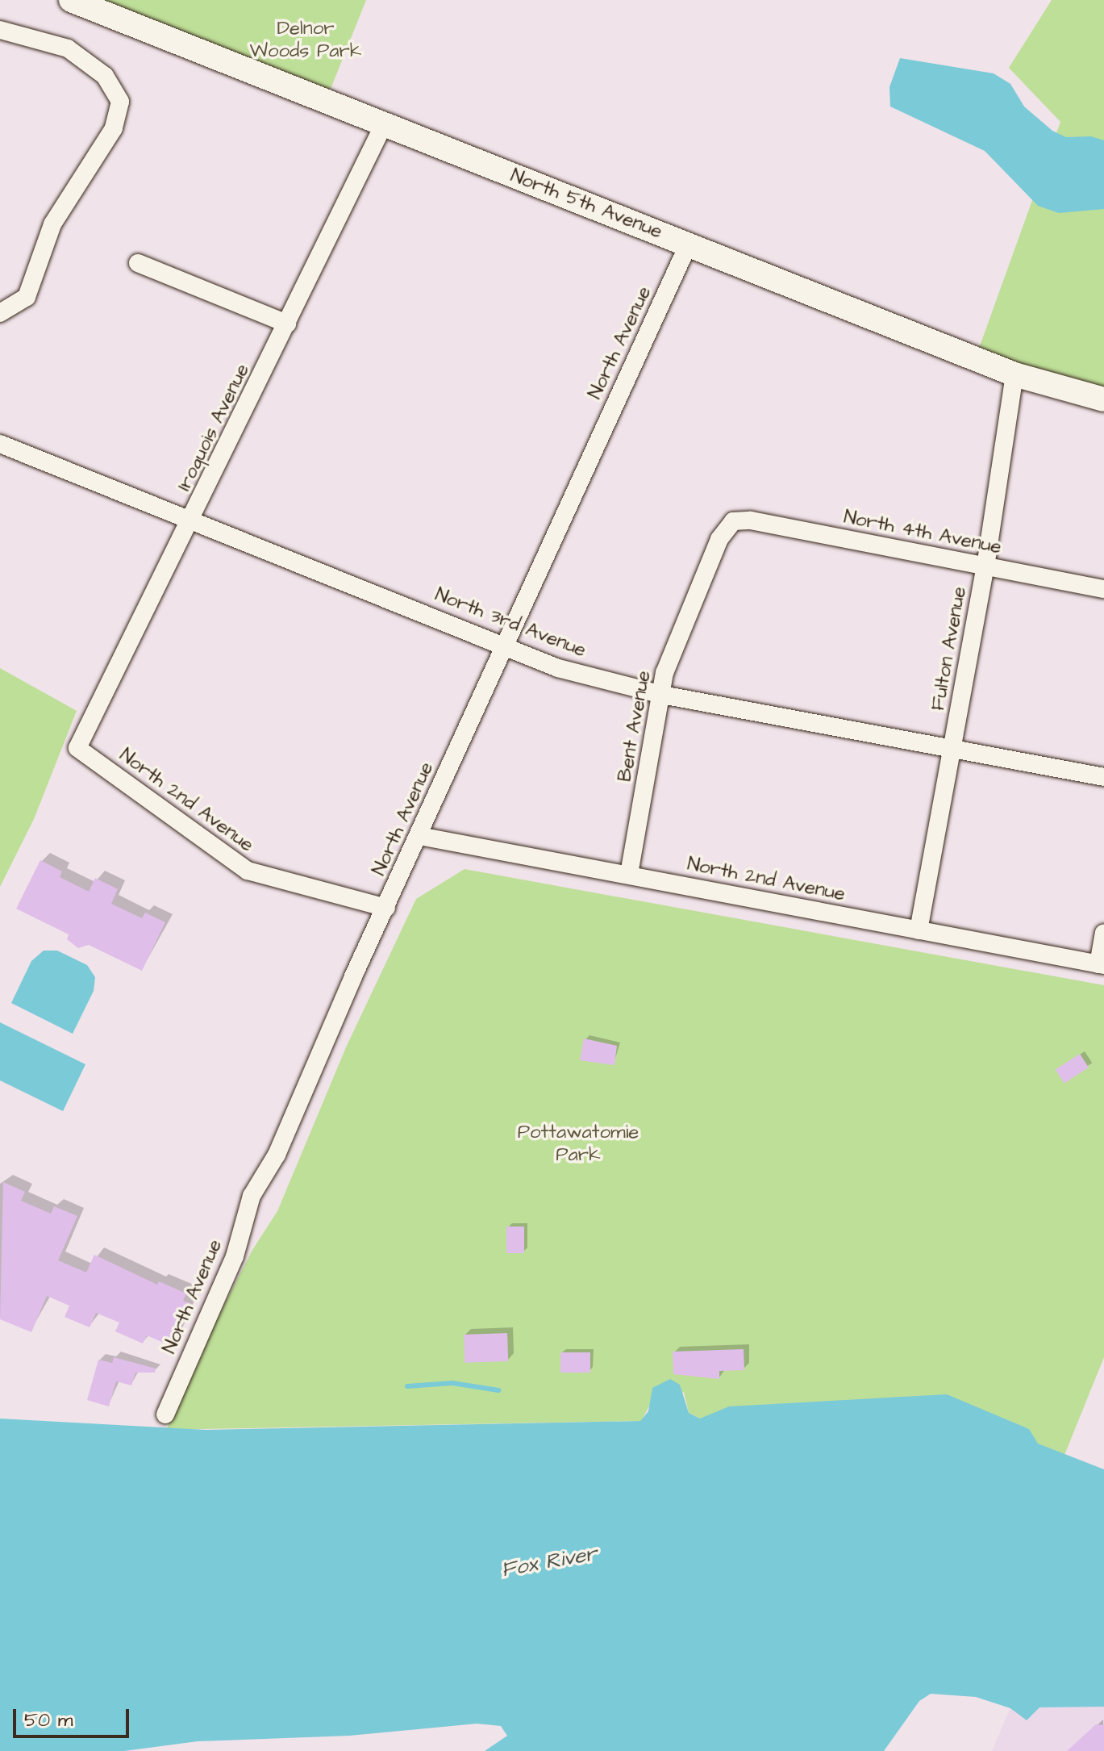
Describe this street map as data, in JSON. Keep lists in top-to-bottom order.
{
  "streets": {
    "main road": ["North 5th Avenue"],
    "street": [
      "North Avenue",
      "Iroquois Avenue",
      "North 4th Avenue",
      "North 3rd Avenue",
      "Fulton Avenue",
      "Bent Avenue",
      "North 2nd Avenue"
    ]
  },
  "crossings": [
    ["North 5th Avenue", "North Avenue"],
    ["North 5th Avenue", "Iroquois Avenue"],
    ["North 5th Avenue", "Fulton Avenue"],
    ["North Avenue", "North 3rd Avenue"],
    ["North Avenue", "North 2nd Avenue"],
    ["Iroquois Avenue", "North 3rd Avenue"],
    ["Iroquois Avenue", "North 2nd Avenue"],
    ["North 4th Avenue", "Fulton Avenue"],
    ["North 4th Avenue", "Bent Avenue"],
    ["North 3rd Avenue", "Fulton Avenue"],
    ["North 3rd Avenue", "Bent Avenue"],
    ["Fulton Avenue", "North 2nd Avenue"],
    ["Bent Avenue", "North 2nd Avenue"]
  ],
  "water": ["Fox River"],
  "parks": ["Delnor Woods Park", "Pottawatomie Park"],
  "scale_bar": "50 m"
}
